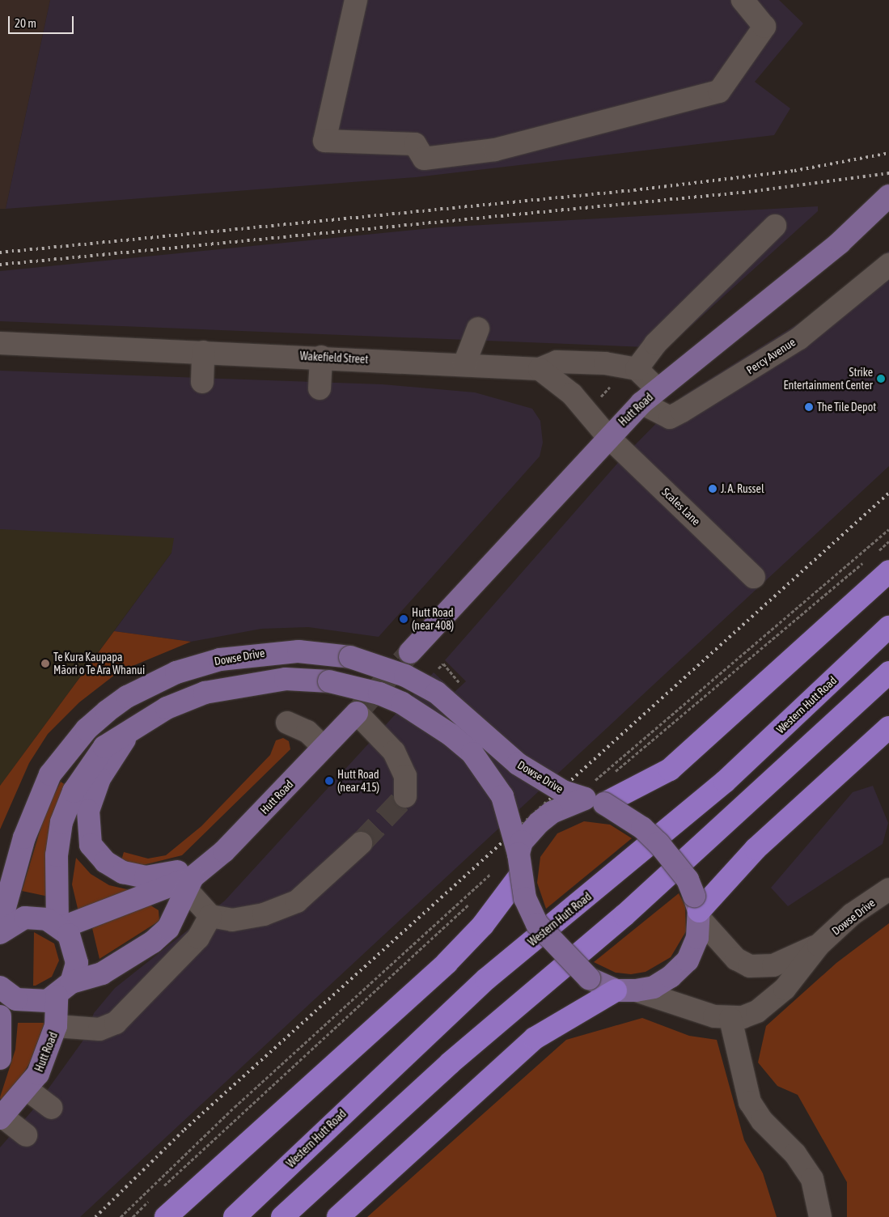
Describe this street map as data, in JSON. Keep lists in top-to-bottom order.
{
  "streets": {
    "highway": ["Western Hutt Road"],
    "main road": ["Hutt Road", "Dowse Drive"],
    "street": ["Percy Avenue", "Wakefield Street", "Scales Lane"]
  },
  "crossings": [
    ["Percy Avenue", "Hutt Road"],
    ["Wakefield Street", "Scales Lane"],
    ["Hutt Road", "Scales Lane"]
  ],
  "places": [
    "Strike Entertainment Center",
    "The Tile Depot",
    "J. A. Russel",
    "Hutt Road (near 408)",
    "Te Kura Kaupapa Māori o Te Ara Whanui",
    "Hutt Road (near 415)"
  ],
  "scale_bar": "20 m"
}
